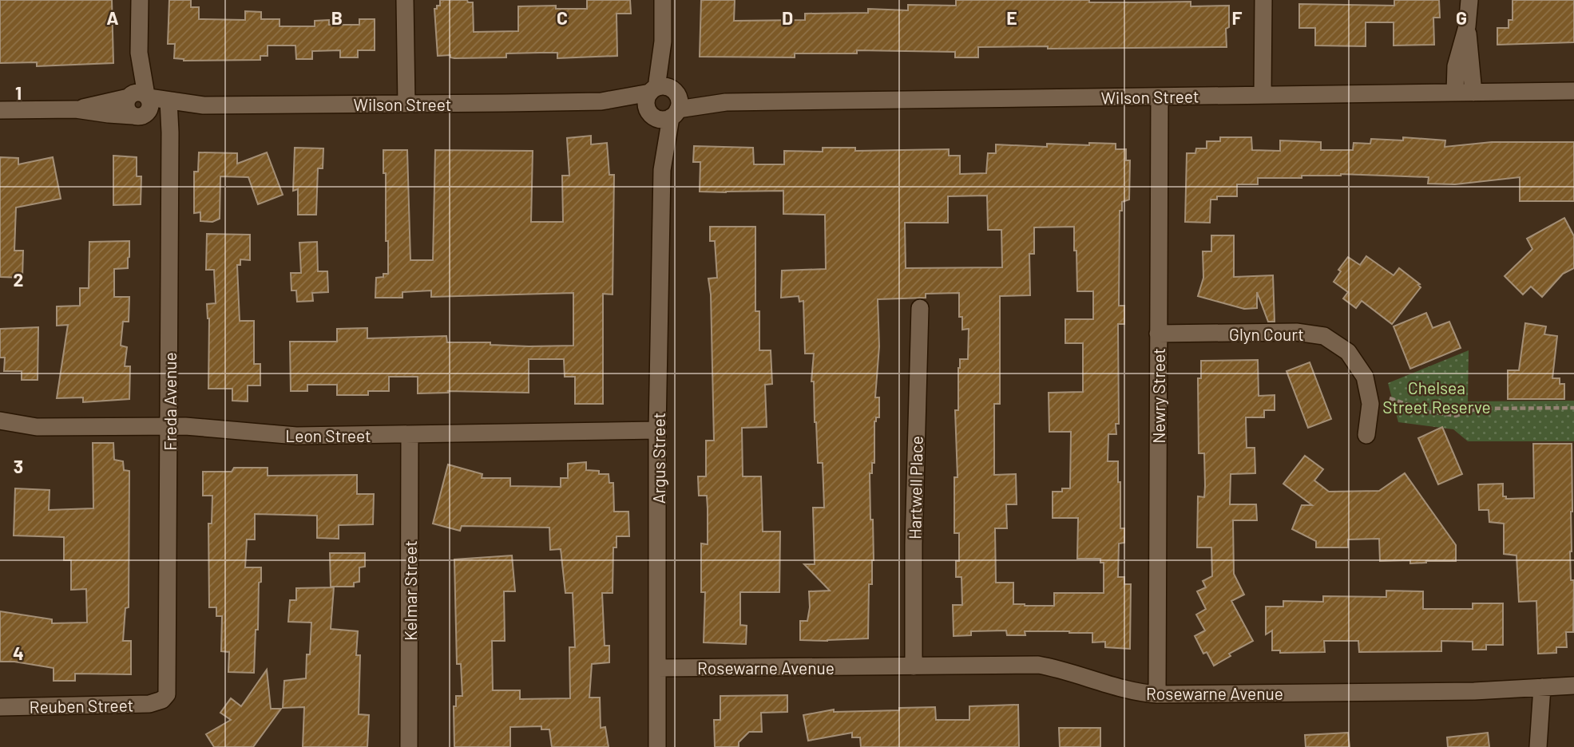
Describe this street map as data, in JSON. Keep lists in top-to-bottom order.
{
  "streets": {
    "street": [
      "Wilson Street",
      "Glyn Court",
      "Newry Street",
      "Freda Avenue",
      "Leon Street",
      "Argus Street",
      "Hartwell Place",
      "Kelmar Street",
      "Rosewarne Avenue",
      "Reuben Street"
    ]
  },
  "crossings": [
    ["Wilson Street", "Newry Street"],
    ["Wilson Street", "Freda Avenue"],
    ["Wilson Street", "Argus Street"],
    ["Glyn Court", "Newry Street"],
    ["Newry Street", "Rosewarne Avenue"],
    ["Freda Avenue", "Leon Street"],
    ["Freda Avenue", "Reuben Street"],
    ["Leon Street", "Argus Street"],
    ["Leon Street", "Kelmar Street"],
    ["Argus Street", "Rosewarne Avenue"],
    ["Hartwell Place", "Rosewarne Avenue"]
  ],
  "parks": ["Chelsea Street Reserve"],
  "grid": {
    "columns": [
      "A",
      "B",
      "C",
      "D",
      "E",
      "F",
      "G"
    ],
    "rows": [
      "1",
      "2",
      "3",
      "4"
    ]
  }
}
